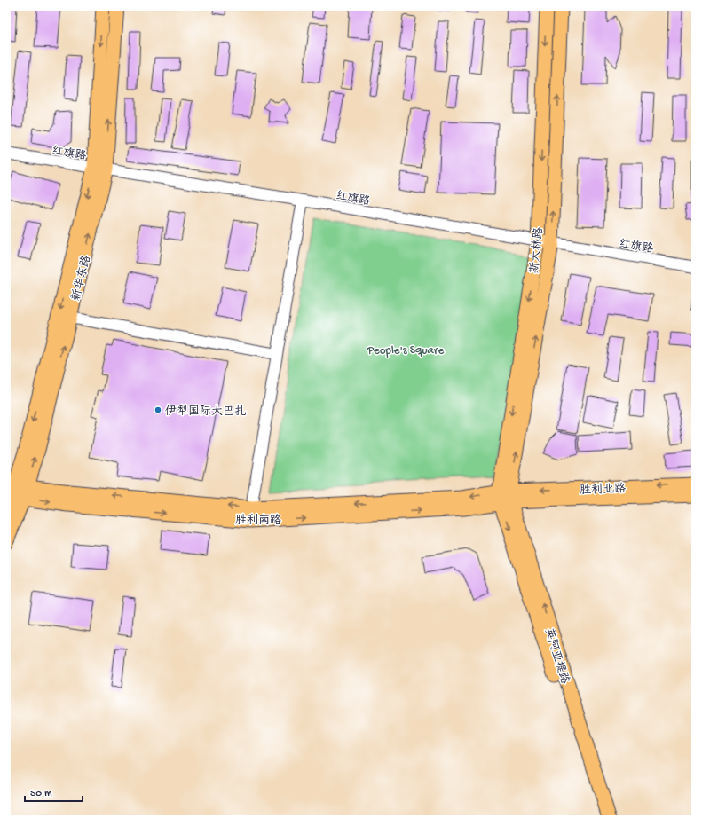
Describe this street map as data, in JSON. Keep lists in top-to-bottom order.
{
  "streets": {
    "main road": [
      "斯大林路",
      "新华东路",
      "胜利北路",
      "胜利南路",
      "英阿亚提路"
    ],
    "street": ["红旗路"]
  },
  "crossings": [
    ["红旗路", "斯大林路"],
    ["红旗路", "新华东路"],
    ["斯大林路", "胜利北路"],
    ["斯大林路", "胜利南路"],
    ["斯大林路", "英阿亚提路"],
    ["新华东路", "胜利南路"],
    ["胜利北路", "胜利南路"],
    ["胜利北路", "英阿亚提路"],
    ["胜利南路", "英阿亚提路"]
  ],
  "parks": ["People's Square"],
  "places": ["伊犁国际大巴扎"],
  "scale_bar": "50 m"
}
